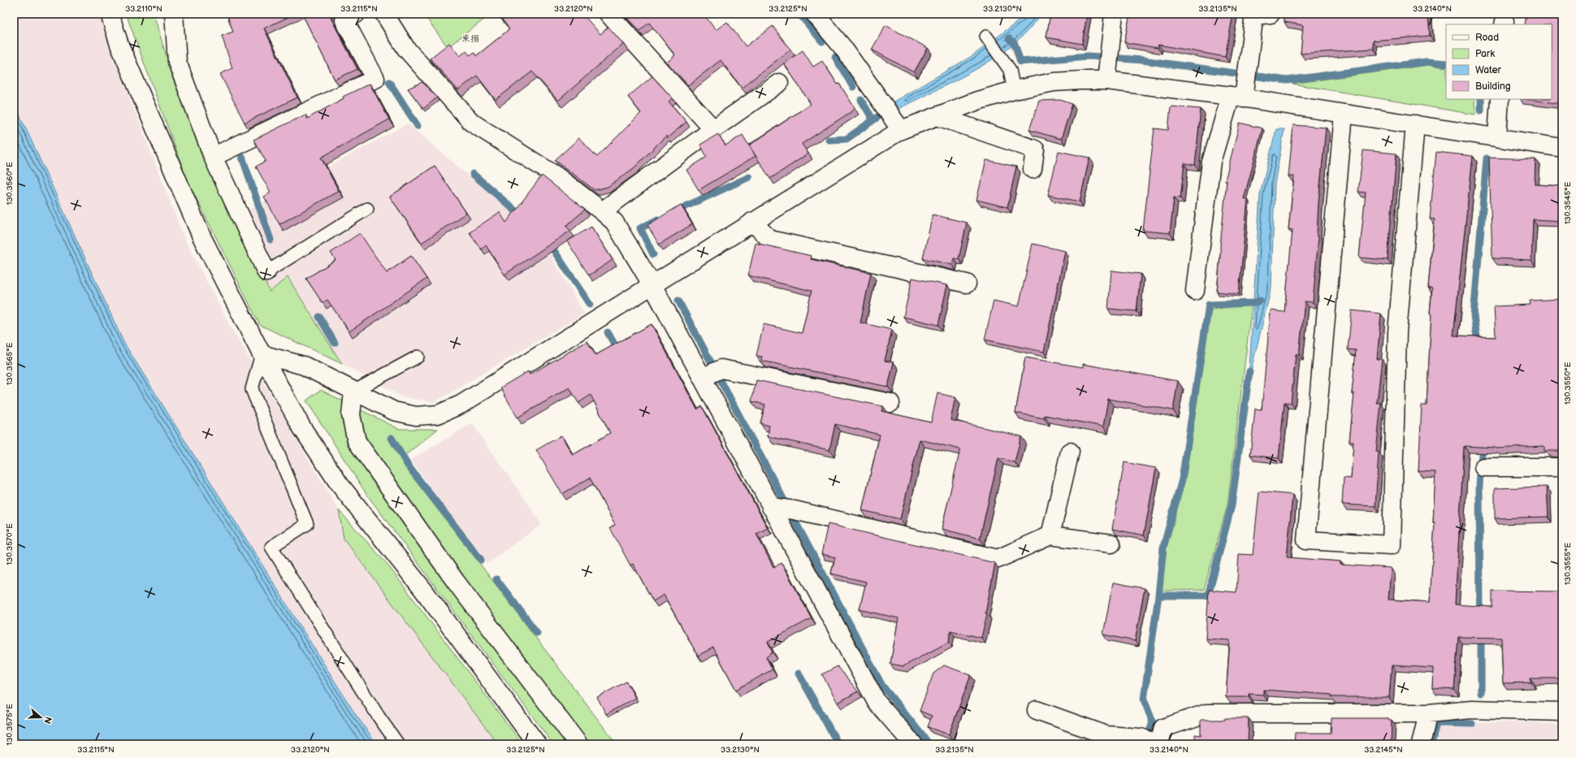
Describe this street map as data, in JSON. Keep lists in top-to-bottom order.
{
  "districts": ["東搦"],
  "legend": [
    "Road",
    "Park",
    "Water",
    "Building"
  ],
  "north": "right",
  "coordinates": [
    "33.2110°N",
    "33.2115°N",
    "33.2120°N",
    "33.2125°N",
    "33.2130°N",
    "33.2135°N",
    "33.2140°N",
    "130.3560°E",
    "130.3545°E",
    "130.3565°E",
    "130.3550°E",
    "130.3570°E",
    "130.3555°E",
    "130.3575°E",
    "33.2145°N"
  ]
}
